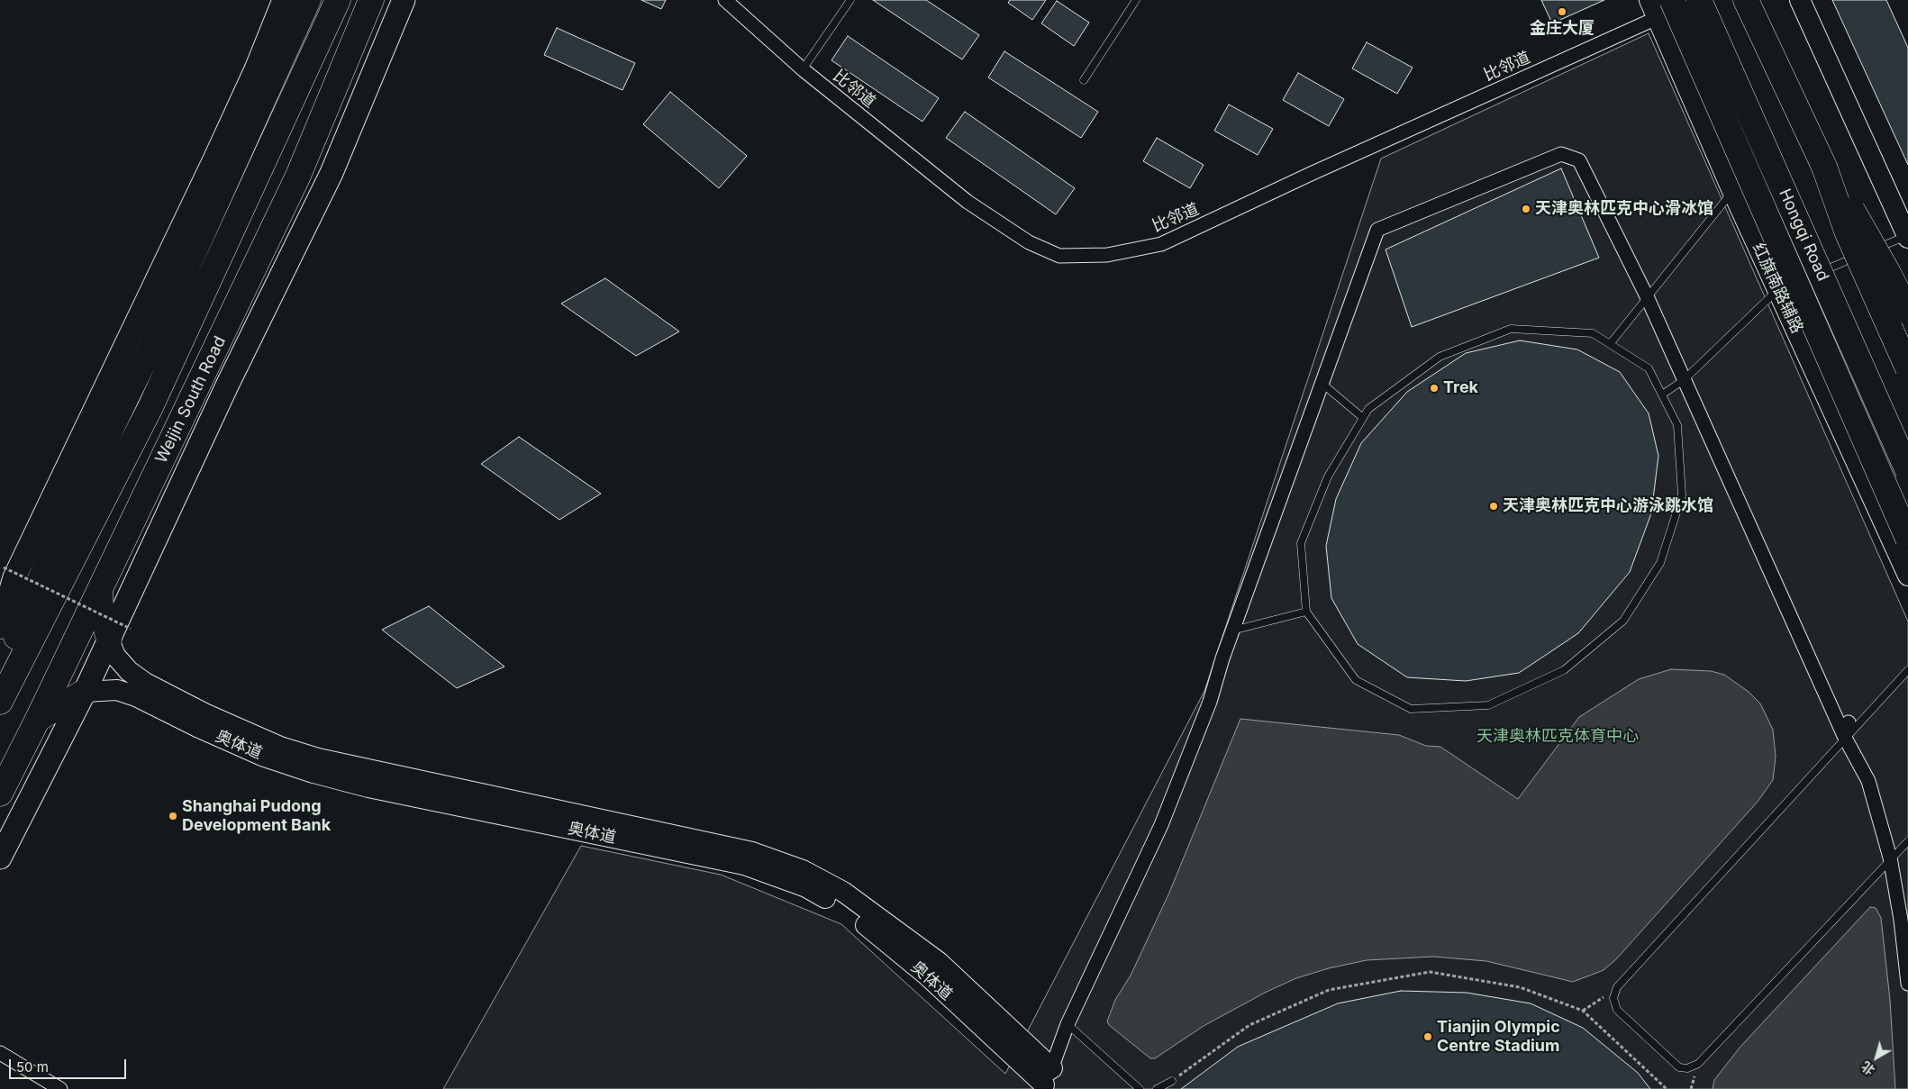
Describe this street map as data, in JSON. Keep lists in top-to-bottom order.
{
  "streets": {
    "highway": ["Hongqi Road", "Weijin South Road"],
    "street": ["比邻道", "红旗南路辅路", "奥体道"]
  },
  "crossings": [
    ["比邻道", "红旗南路辅路"]
  ],
  "parks": ["天津奥林匹克体育中心"],
  "places": [
    "金庄大厦",
    "天津奥林匹克中心滑冰馆",
    "Trek",
    "天津奥林匹克中心游泳跳水馆",
    "Shanghai Pudong Development Bank",
    "Tianjin Olympic Centre Stadium"
  ],
  "scale_bar": "50 m",
  "north": "bottom left"
}
